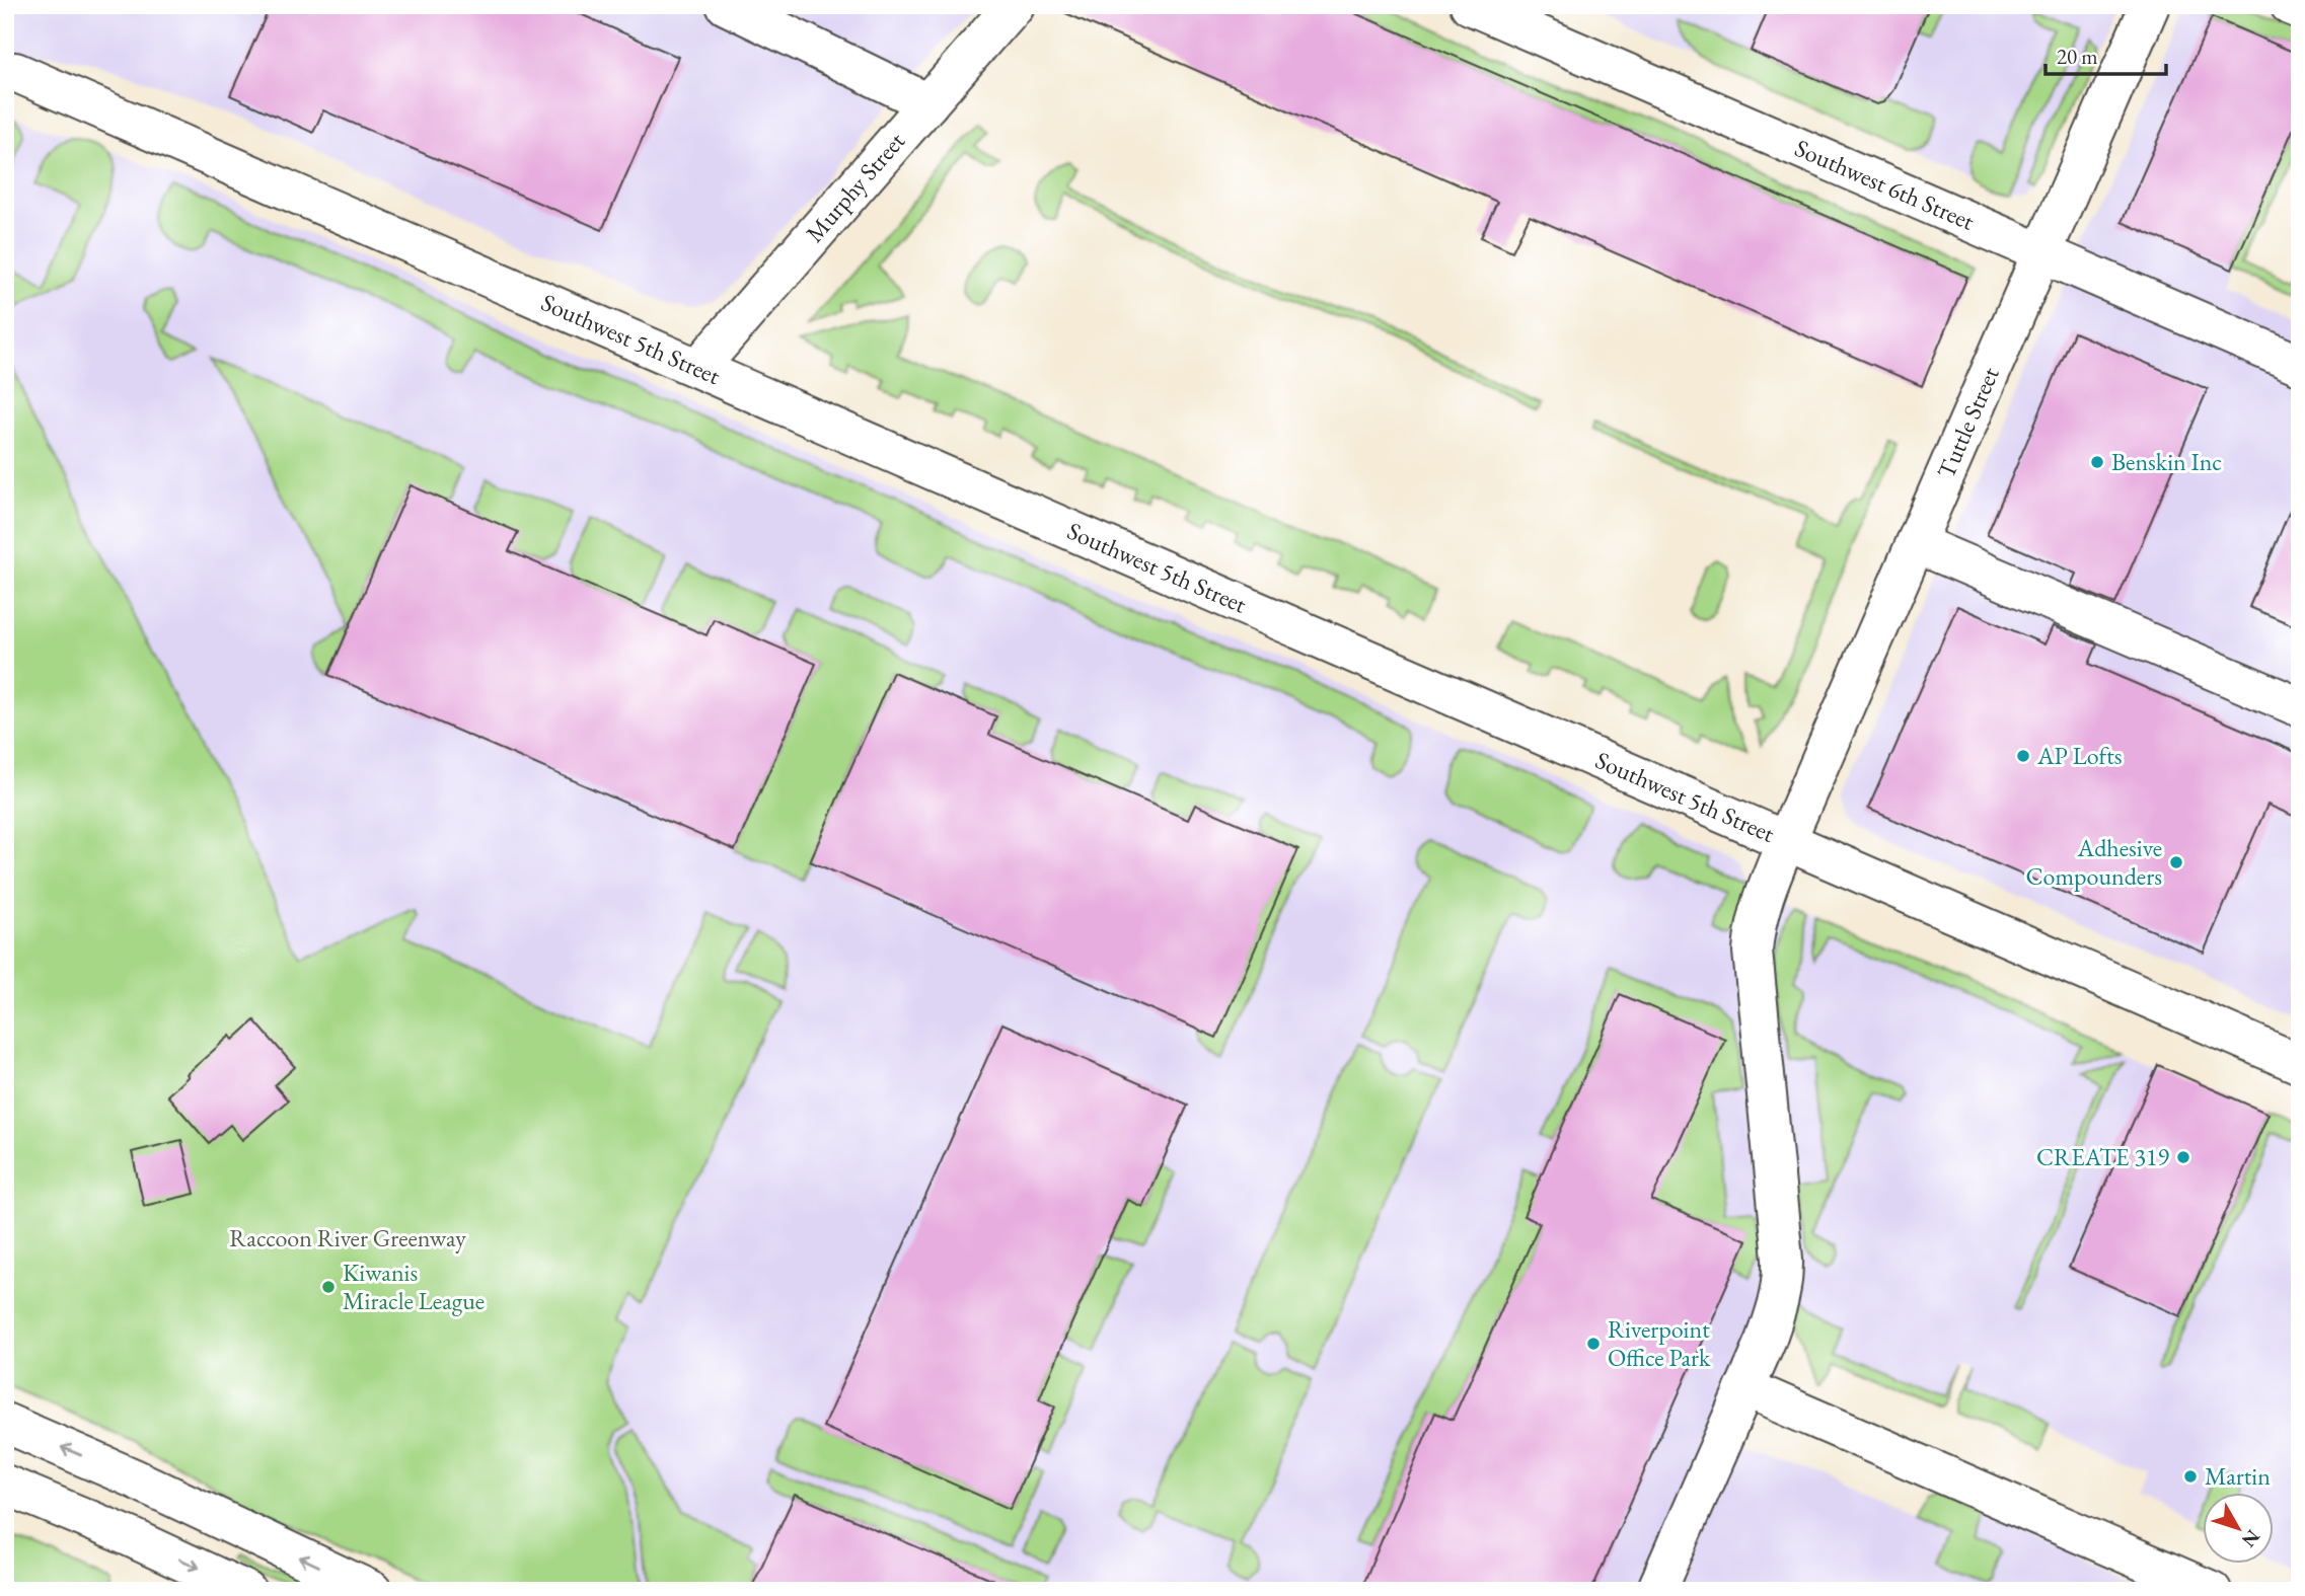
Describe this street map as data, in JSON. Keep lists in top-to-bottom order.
{
  "streets": {
    "street": [
      "Southwest 6th Street",
      "Murphy Street",
      "Southwest 5th Street",
      "Tuttle Street"
    ]
  },
  "crossings": [
    ["Southwest 6th Street", "Tuttle Street"],
    ["Murphy Street", "Southwest 5th Street"],
    ["Southwest 5th Street", "Tuttle Street"]
  ],
  "parks": ["Raccoon River Greenway"],
  "places": [
    "Benskin Inc",
    "AP Lofts",
    "Adhesive Compounders",
    "CREATE 319",
    "Kiwanis Miracle League",
    "Riverpoint Office Park",
    "Martin"
  ],
  "scale_bar": "20 m",
  "north": "bottom right"
}
